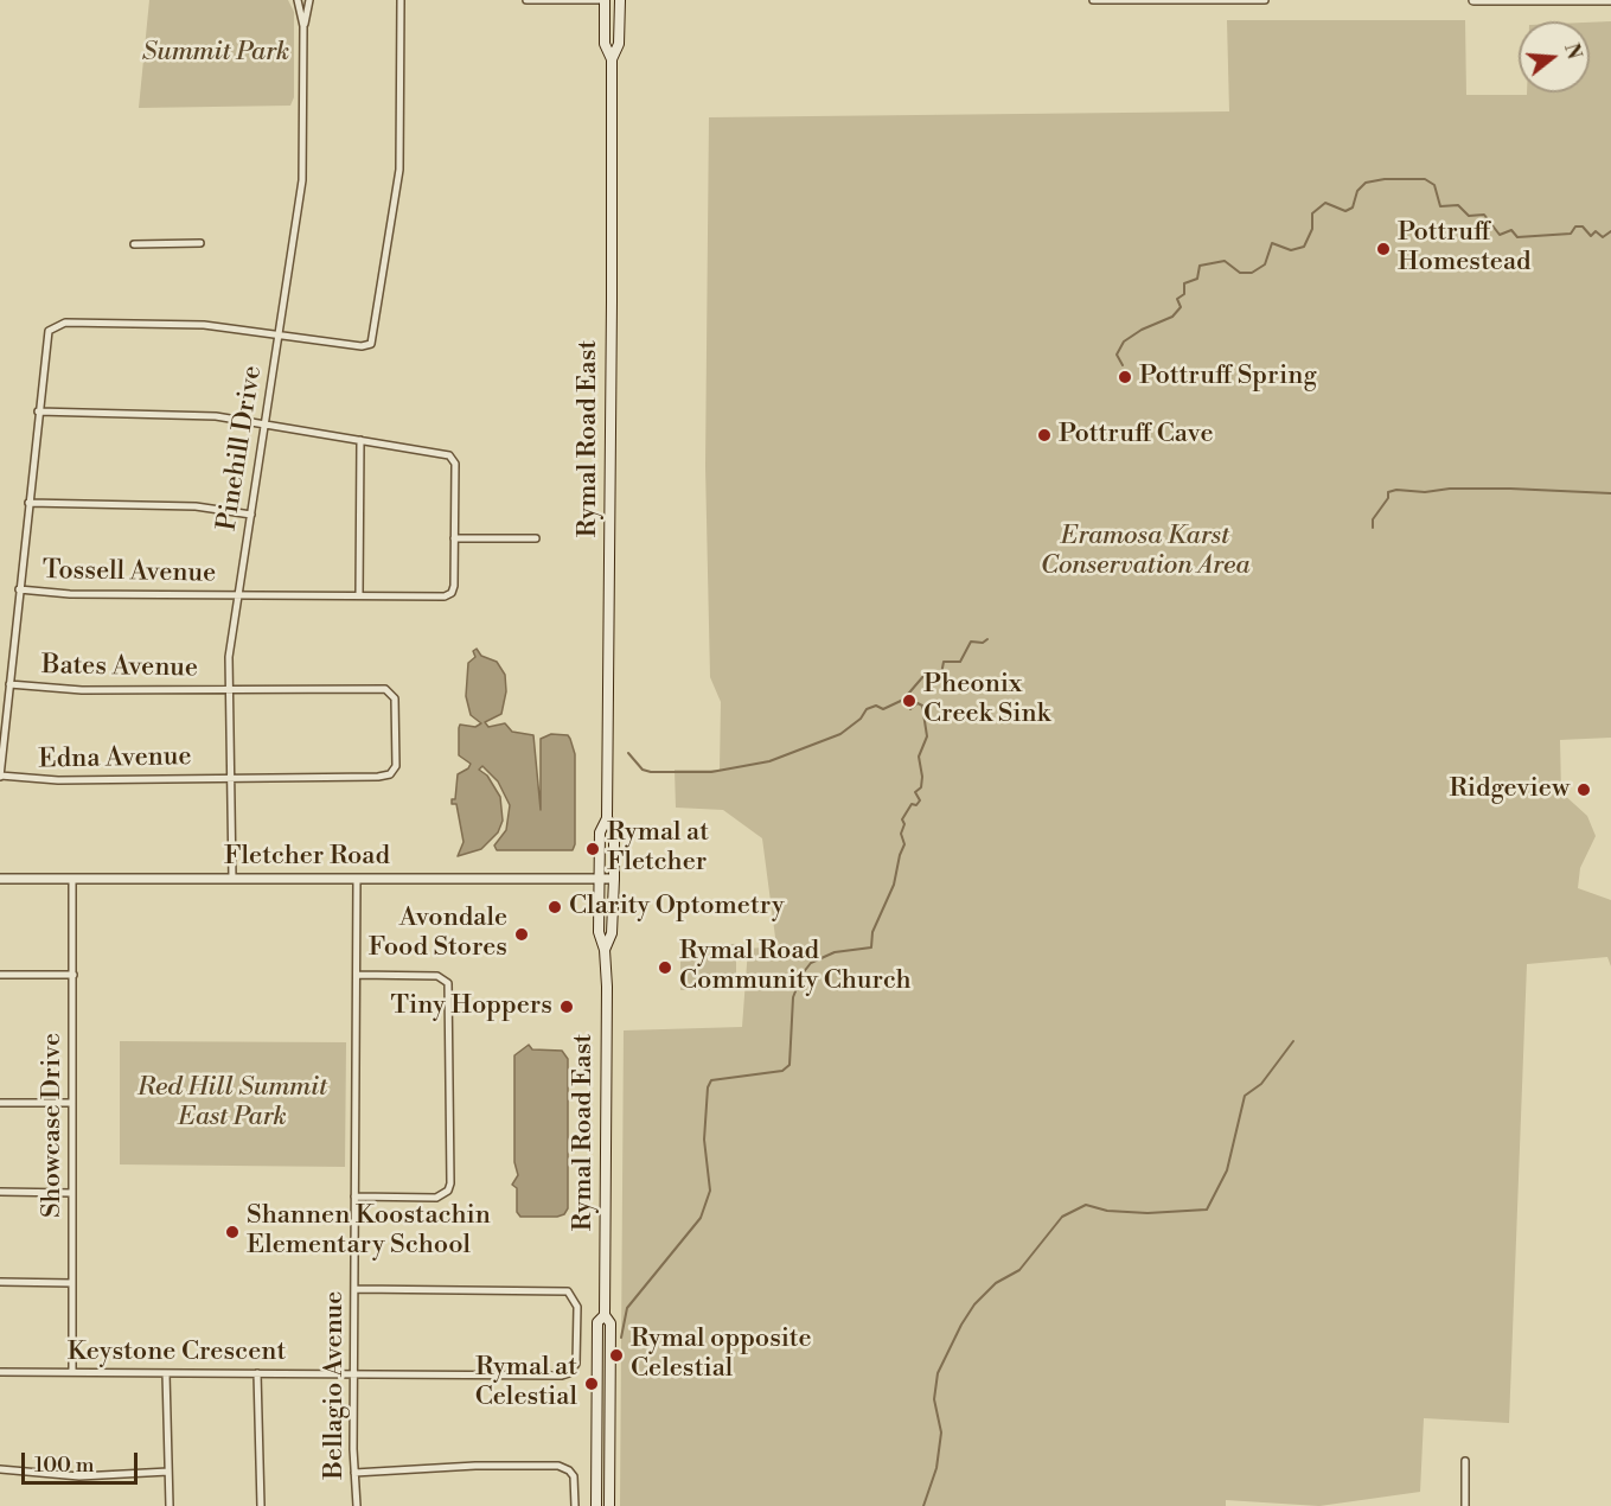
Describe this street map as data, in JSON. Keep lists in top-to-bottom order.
{
  "streets": {
    "main road": ["Rymal Road East"],
    "street": [
      "Pinehill Drive",
      "Tossell Avenue",
      "Bates Avenue",
      "Edna Avenue",
      "Fletcher Road",
      "Showcase Drive",
      "Keystone Crescent",
      "Bellagio Avenue"
    ]
  },
  "crossings": [
    ["Rymal Road East", "Fletcher Road"],
    ["Pinehill Drive", "Tossell Avenue"],
    ["Pinehill Drive", "Bates Avenue"],
    ["Pinehill Drive", "Edna Avenue"],
    ["Pinehill Drive", "Fletcher Road"],
    ["Bates Avenue", "Edna Avenue"],
    ["Fletcher Road", "Showcase Drive"],
    ["Fletcher Road", "Bellagio Avenue"],
    ["Showcase Drive", "Keystone Crescent"],
    ["Keystone Crescent", "Bellagio Avenue"]
  ],
  "parks": ["Summit Park", "Eramosa Karst Conservation Area", "Red Hill Summit East Park"],
  "places": [
    "Pottruff Homestead",
    "Pottruff Spring",
    "Pottruff Cave",
    "Pheonix Creek Sink",
    "Ridgeview",
    "Rymal at Fletcher",
    "Clarity Optometry",
    "Avondale Food Stores",
    "Rymal Road Community Church",
    "Tiny Hoppers",
    "Shannen Koostachin Elementary School",
    "Rymal opposite Celestial",
    "Rymal at Celestial"
  ],
  "scale_bar": "100 m",
  "north": "right"
}
